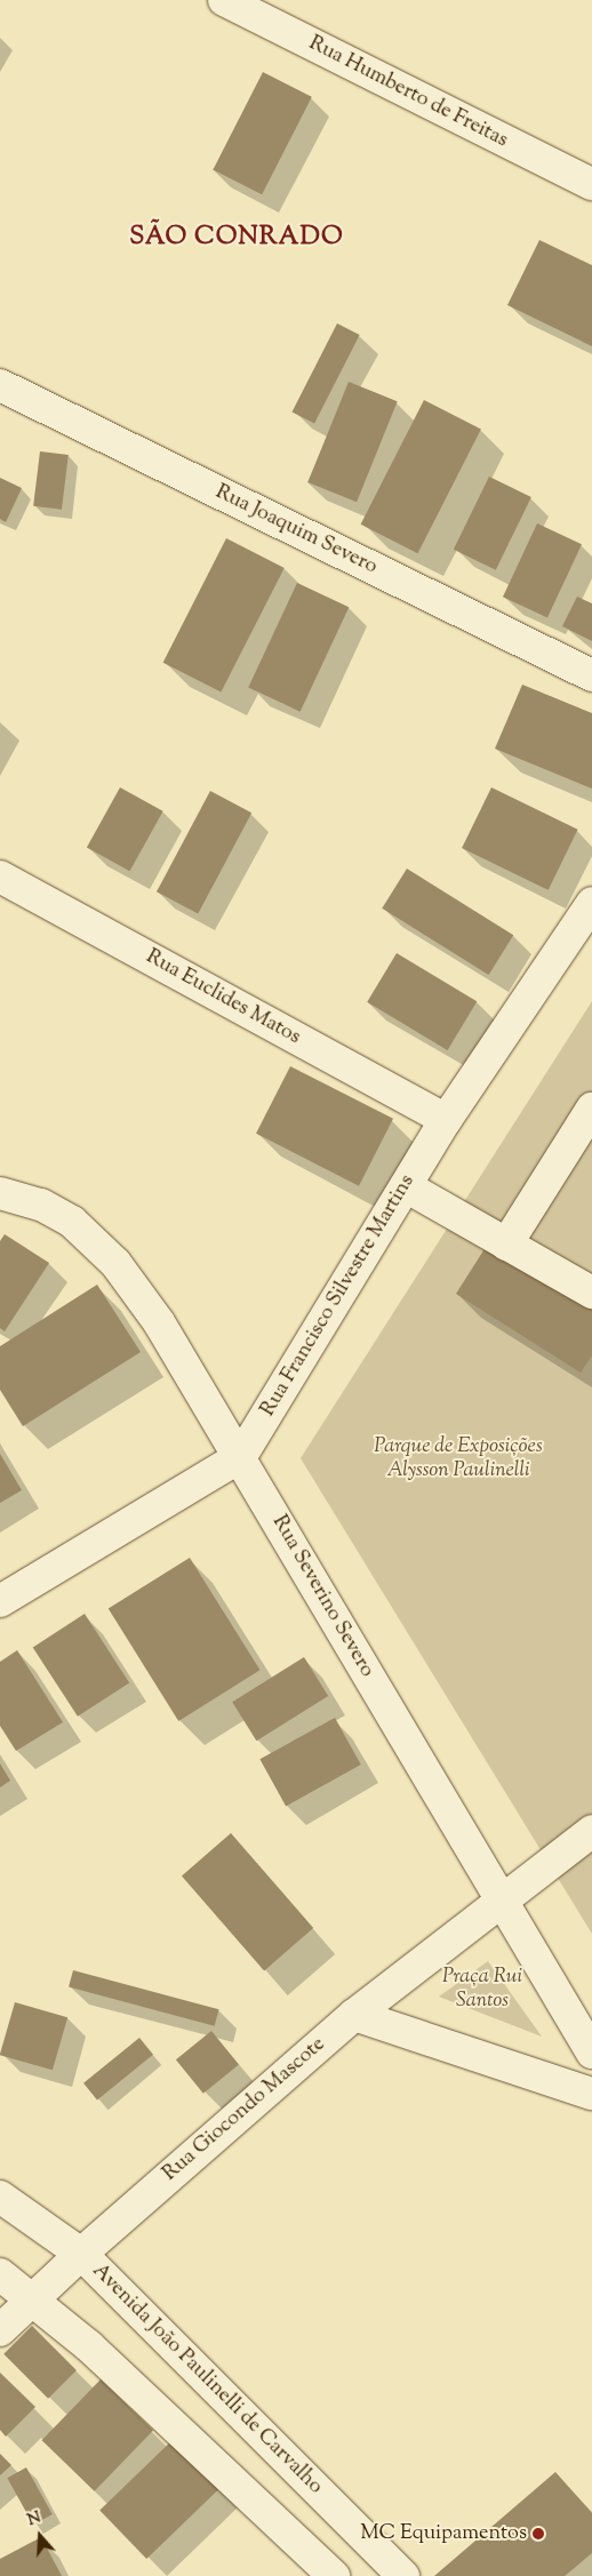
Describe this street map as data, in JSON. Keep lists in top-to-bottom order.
{
  "streets": {
    "street": [
      "Rua Humberto de Freitas",
      "Rua Joaquim Severo",
      "Rua Euclides Matos",
      "Rua Francisco Silvestre Martins",
      "Rua Severino Severo",
      "Rua Giocondo Mascote",
      "Avenida João Paulinelli de Carvalho"
    ]
  },
  "crossings": [
    ["Rua Euclides Matos", "Rua Francisco Silvestre Martins"],
    ["Rua Francisco Silvestre Martins", "Rua Severino Severo"],
    ["Rua Severino Severo", "Rua Giocondo Mascote"],
    ["Rua Giocondo Mascote", "Avenida João Paulinelli de Carvalho"]
  ],
  "districts": ["SÃO CONRADO"],
  "parks": ["Parque de Exposições Alysson Paulinelli", "Praça Rui Santos"],
  "places": ["MC Equipamentos"],
  "north": "top"
}
